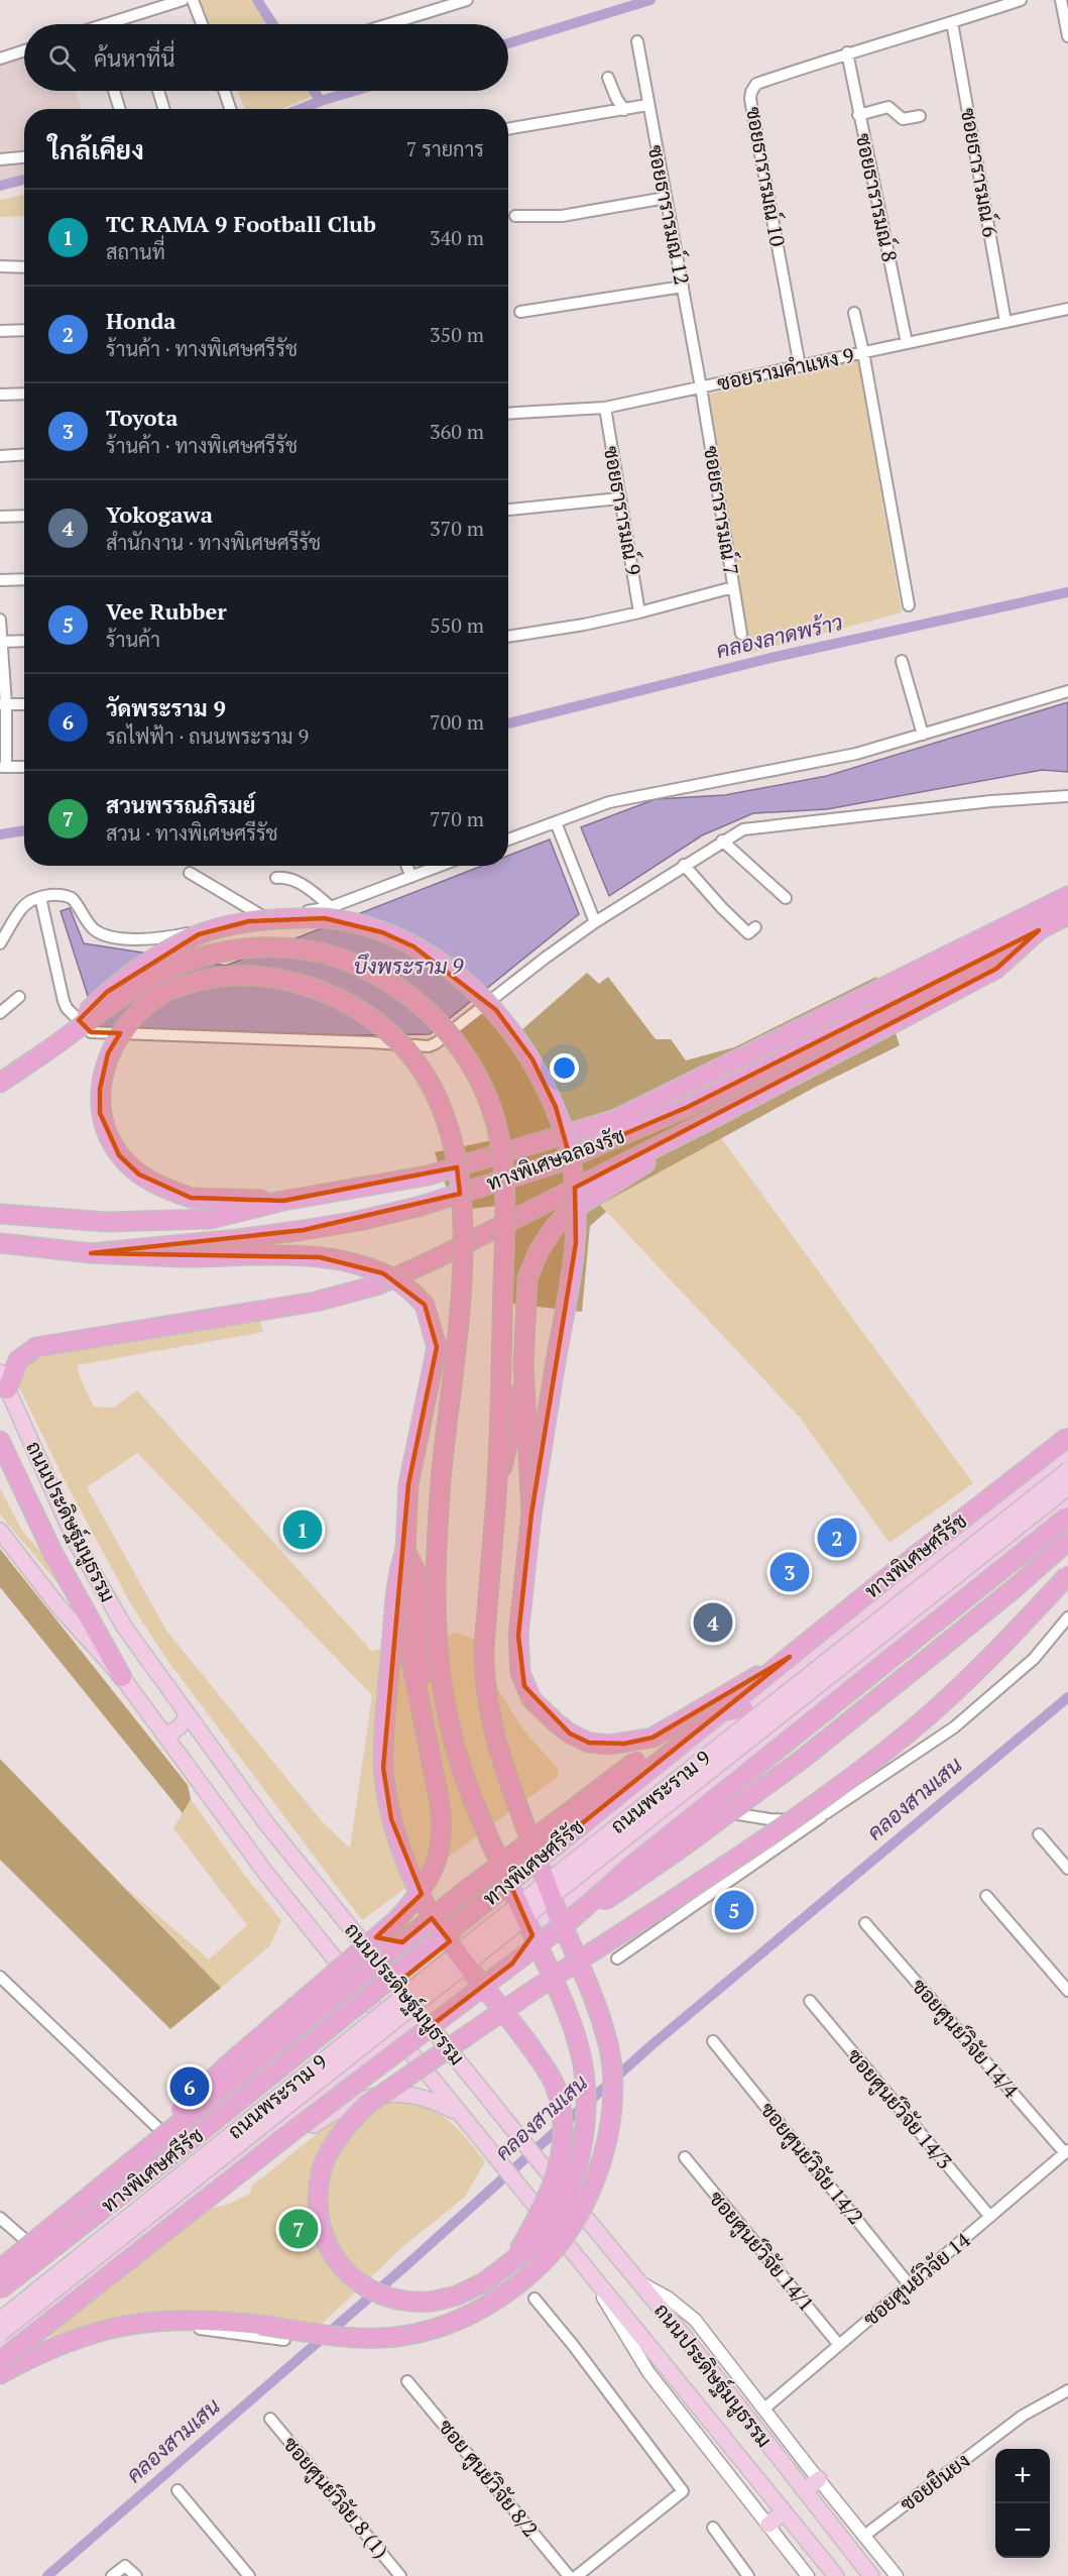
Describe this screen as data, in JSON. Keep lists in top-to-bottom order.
{
  "streets": {
    "highway": ["ทางพิเศษฉลองรัช", "ทางพิเศษศรีรัช"],
    "main road": ["ถนนประดิษฐ์มนูธรรม", "ถนนพระราม 9"],
    "street": [
      "ซอยธารารมณ์ 6",
      "ซอยธารารมณ์ 10",
      "ซอยธารารมณ์ 8",
      "ซอยธารารมณ์ 12",
      "ซอยรามคำแหง 9",
      "ซอยธารารมณ์ 9",
      "ซอยธารารมณ์ 7",
      "ซอยศูนย์วิจัย 14/4",
      "ซอยศูนย์วิจัย 14/3",
      "ซอยศูนย์วิจัย 14/2",
      "ซอยศูนย์วิจัย 14/1",
      "ซอยศูนย์วิจัย 14",
      "ซอย ศูนย์วิจัย 8/2",
      "ซอยยืนยง",
      "ซอยศูนย์วิจัย 8 (1)"
    ]
  },
  "crossings": [
    ["ซอยธารารมณ์ 6", "ซอยธารารมณ์ 10"],
    ["ซอยธารารมณ์ 6", "ซอยรามคำแหง 9"],
    ["ซอยธารารมณ์ 10", "ซอยธารารมณ์ 8"],
    ["ซอยธารารมณ์ 10", "ซอยรามคำแหง 9"],
    ["ซอยธารารมณ์ 8", "ซอยรามคำแหง 9"],
    ["ซอยธารารมณ์ 12", "ซอยรามคำแหง 9"],
    ["ซอยธารารมณ์ 12", "ซอยธารารมณ์ 7"],
    ["ซอยรามคำแหง 9", "ซอยธารารมณ์ 9"],
    ["ซอยรามคำแหง 9", "ซอยธารารมณ์ 7"],
    ["ถนนประดิษฐ์มนูธรรม", "ถนนพระราม 9"],
    ["ซอยศูนย์วิจัย 14/4", "ซอยศูนย์วิจัย 14"],
    ["ซอยศูนย์วิจัย 14/3", "ซอยศูนย์วิจัย 14"],
    ["ซอยศูนย์วิจัย 14/2", "ซอยศูนย์วิจัย 14"],
    ["ซอยศูนย์วิจัย 14/1", "ซอยศูนย์วิจัย 14"]
  ],
  "water": ["คลองลาดพร้าว", "บึงพระราม 9", "คลองสามเสน"],
  "page": {
    "search": "ค้นหาที่นี่",
    "heading": ["ใกล้เคียง", "7 รายการ"],
    "list": [
      {
        "mark": "1",
        "name": "TC RAMA 9 Football Club",
        "note": "สถานที่",
        "value": "340 m"
      },
      {
        "mark": "2",
        "name": "Honda",
        "note": "ร้านค้า · ทางพิเศษศรีรัช",
        "value": "350 m"
      },
      {
        "mark": "3",
        "name": "Toyota",
        "note": "ร้านค้า · ทางพิเศษศรีรัช",
        "value": "360 m"
      },
      {
        "mark": "4",
        "name": "Yokogawa",
        "note": "สำนักงาน · ทางพิเศษศรีรัช",
        "value": "370 m"
      },
      {
        "mark": "5",
        "name": "Vee Rubber",
        "note": "ร้านค้า",
        "value": "550 m"
      },
      {
        "mark": "6",
        "name": "วัดพระราม 9",
        "note": "รถไฟฟ้า · ถนนพระราม 9",
        "value": "700 m"
      },
      {
        "mark": "7",
        "name": "สวนพรรณภิรมย์",
        "note": "สวน · ทางพิเศษศรีรัช",
        "value": "770 m"
      }
    ],
    "pins": [
      "1",
      "2",
      "3",
      "4",
      "5",
      "6",
      "7"
    ],
    "map_buttons": ["+", "−"]
  }
}
